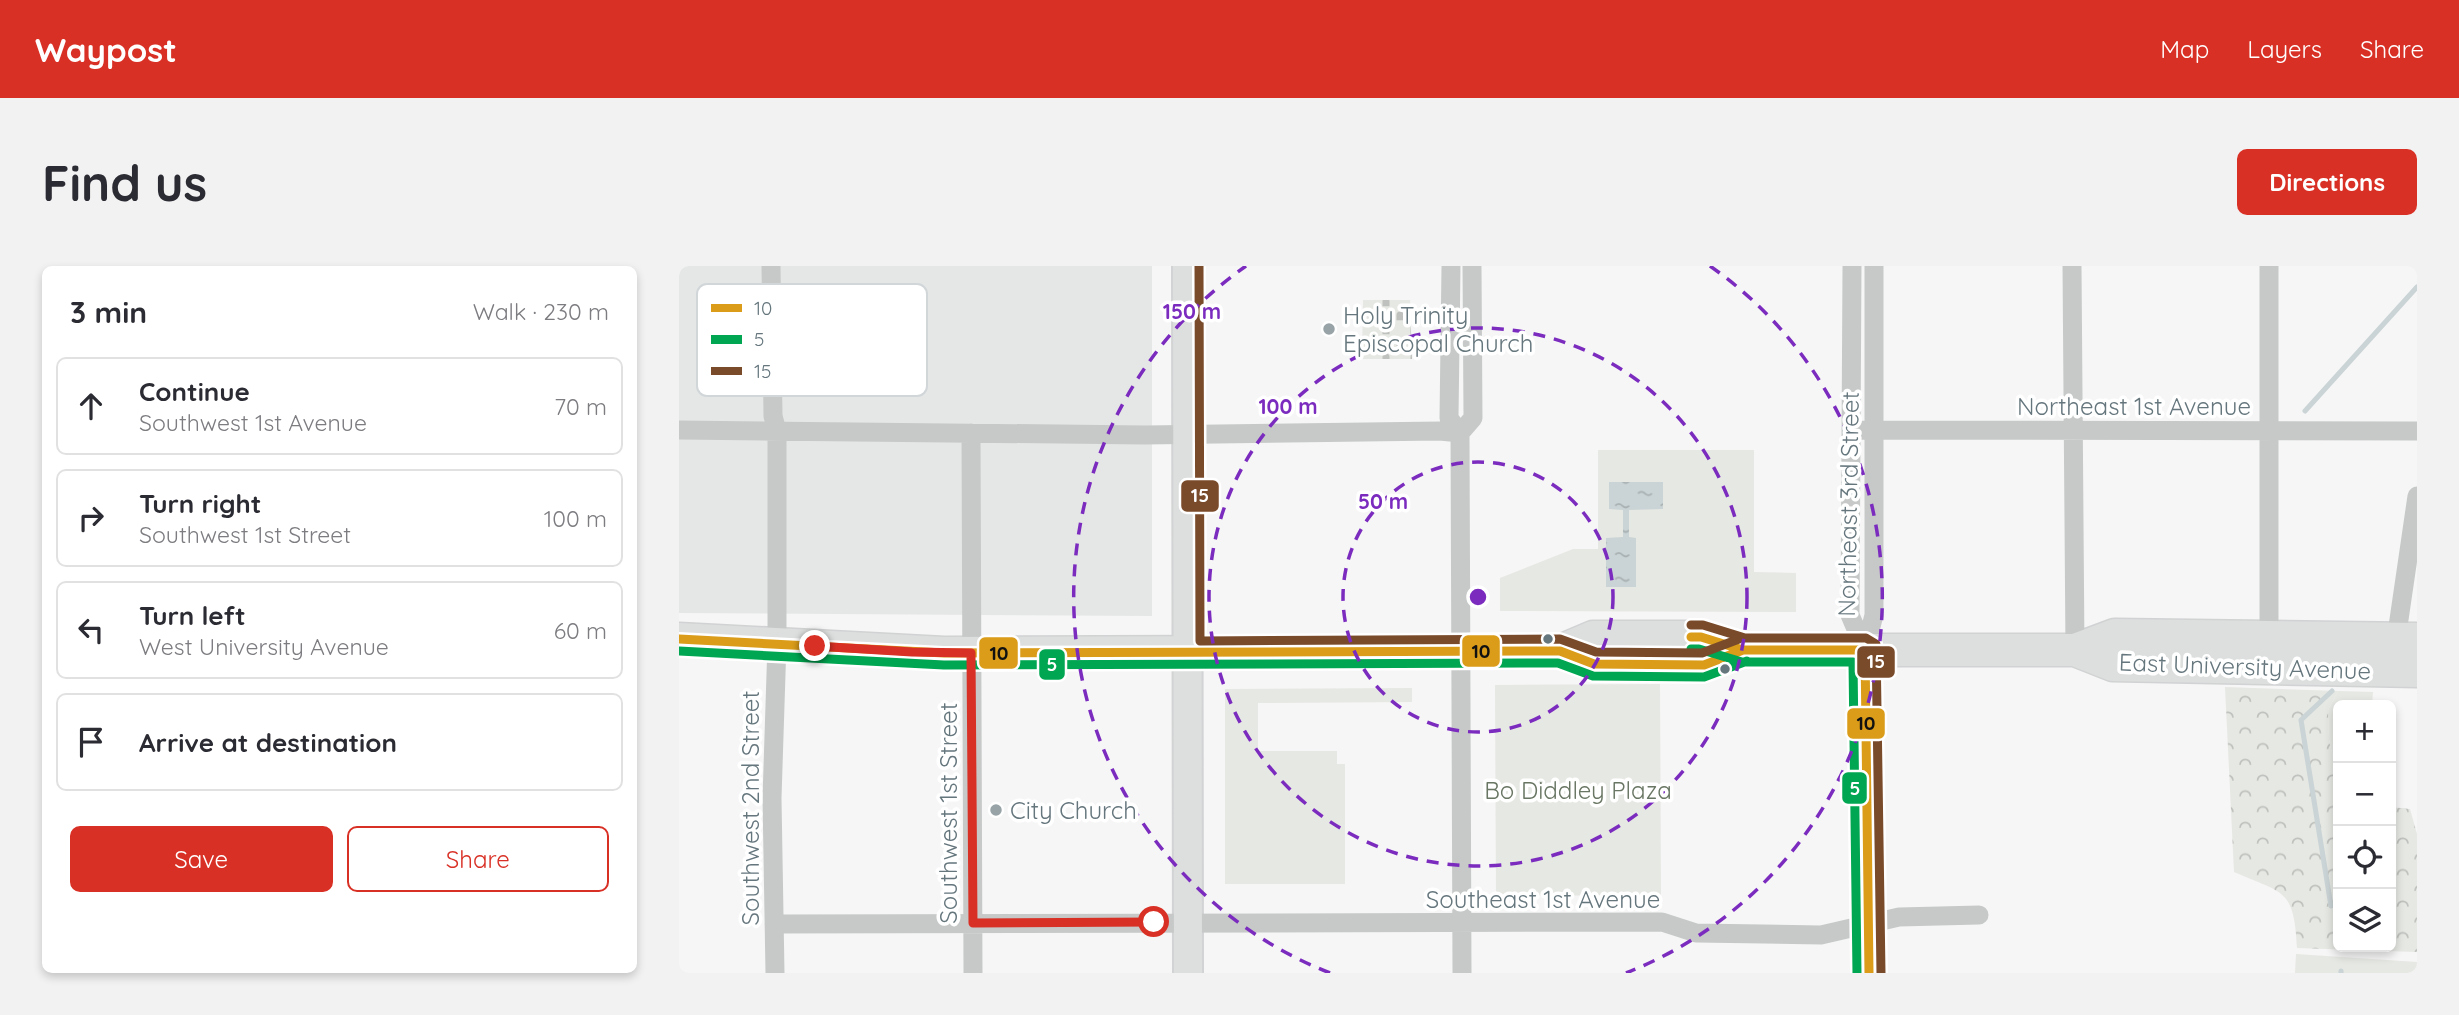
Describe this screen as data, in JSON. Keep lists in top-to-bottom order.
{
  "streets": {
    "main road": ["East University Avenue"],
    "street": [
      "Northeast 1st Avenue",
      "Northeast 3rd Street",
      "Southwest 2nd Street",
      "Southwest 1st Street",
      "Southeast 1st Avenue"
    ]
  },
  "crossings": [
    ["Northeast 1st Avenue", "Northeast 3rd Street"],
    ["Northeast 3rd Street", "East University Avenue"],
    ["East University Avenue", "Southwest 2nd Street"],
    ["East University Avenue", "Southwest 1st Street"],
    ["Southwest 2nd Street", "Southeast 1st Avenue"],
    ["Southwest 1st Street", "Southeast 1st Avenue"]
  ],
  "parks": ["Bo Diddley Plaza"],
  "places": ["Holy Trinity Episcopal Church", "City Church"],
  "lines": ["transit line 15", "transit line 10", "transit line 5"],
  "legend": ["10", "5", "15"],
  "page": {
    "header": "Waypost",
    "nav": ["Map", "Layers", "Share"],
    "buttons": [
      "Directions",
      ["Save", "Share"]
    ],
    "title": "Find us",
    "heading": ["3 min", "Walk · 230 m"],
    "list": [
      ["Continue", "Southwest 1st Avenue", "70 m"],
      ["Turn right", "Southwest 1st Street", "100 m"],
      ["Turn left", "West University Avenue", "60 m"],
      "Arrive at destination"
    ],
    "map_buttons": ["+", "−"]
  },
  "rings": ["150 m", "100 m", "50 m"]
}
